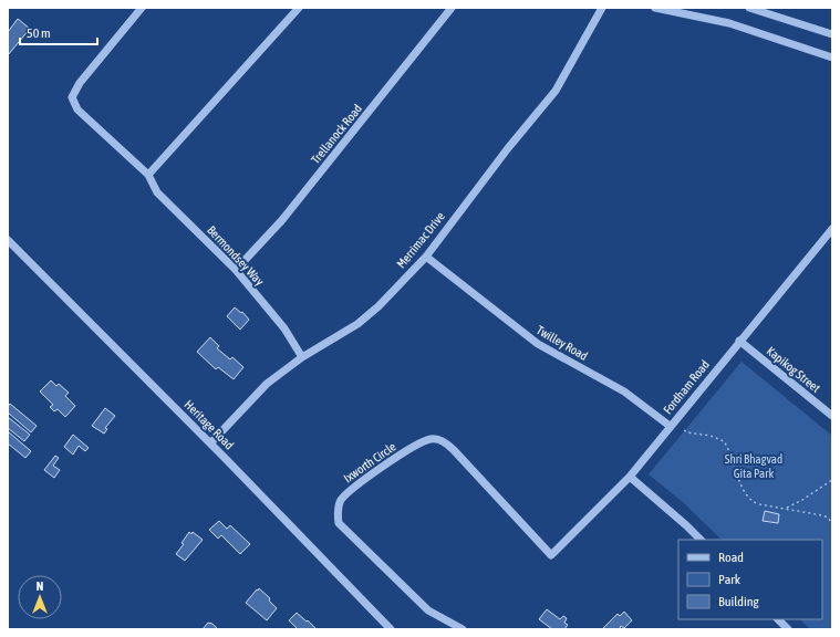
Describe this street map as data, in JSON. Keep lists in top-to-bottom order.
{
  "streets": {
    "street": [
      "Trellanock Road",
      "Merrimac Drive",
      "Bermondsey Way",
      "Twilley Road",
      "Kapikog Street",
      "Fordham Road",
      "Heritage Road",
      "Ixworth Circle"
    ]
  },
  "crossings": [
    ["Trellanock Road", "Bermondsey Way"],
    ["Merrimac Drive", "Bermondsey Way"],
    ["Merrimac Drive", "Twilley Road"],
    ["Merrimac Drive", "Heritage Road"],
    ["Twilley Road", "Fordham Road"],
    ["Kapikog Street", "Fordham Road"],
    ["Fordham Road", "Ixworth Circle"]
  ],
  "parks": ["Shri Bhagvad Gita Park"],
  "legend": ["Road", "Park", "Building"],
  "scale_bar": "50 m",
  "north": "top"
}
